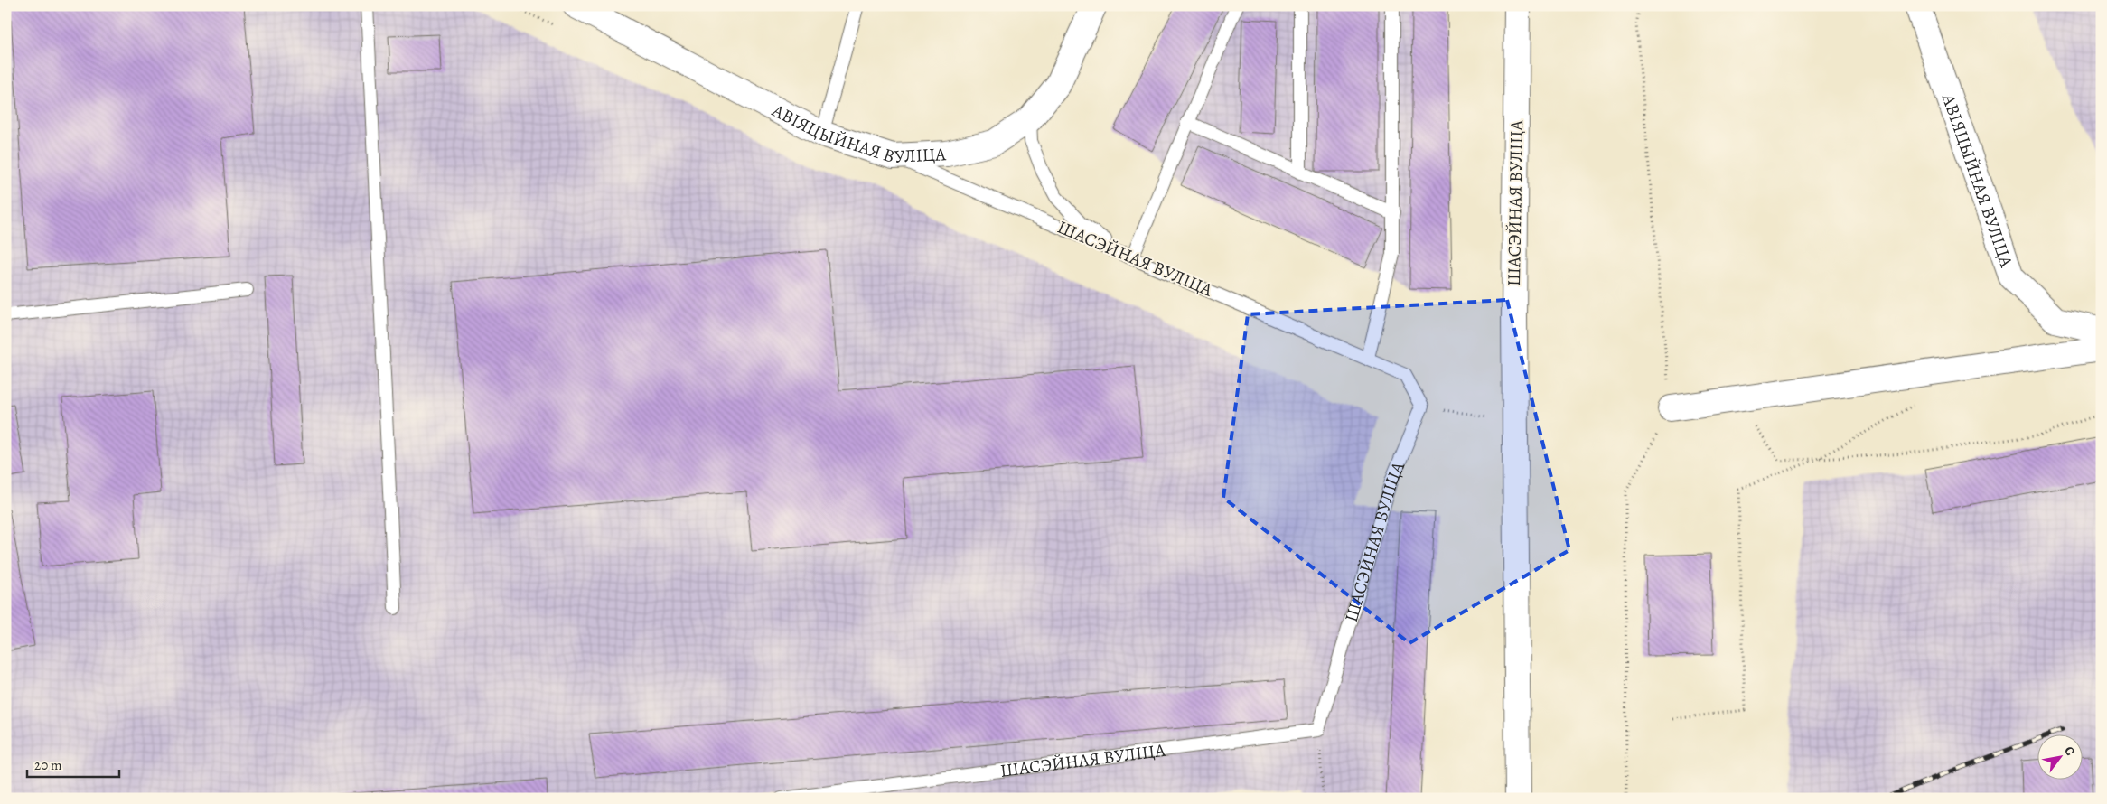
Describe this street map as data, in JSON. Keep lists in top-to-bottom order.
{
  "streets": {
    "main road": ["АВІЯЦЫЙНАЯ ВУЛІЦА", "ШАСЭЙНАЯ ВУЛІЦА"]
  },
  "crossings": [
    ["АВІЯЦЫЙНАЯ ВУЛІЦА", "ШАСЭЙНАЯ ВУЛІЦА"]
  ],
  "scale_bar": "20 m",
  "north": "top right"
}
